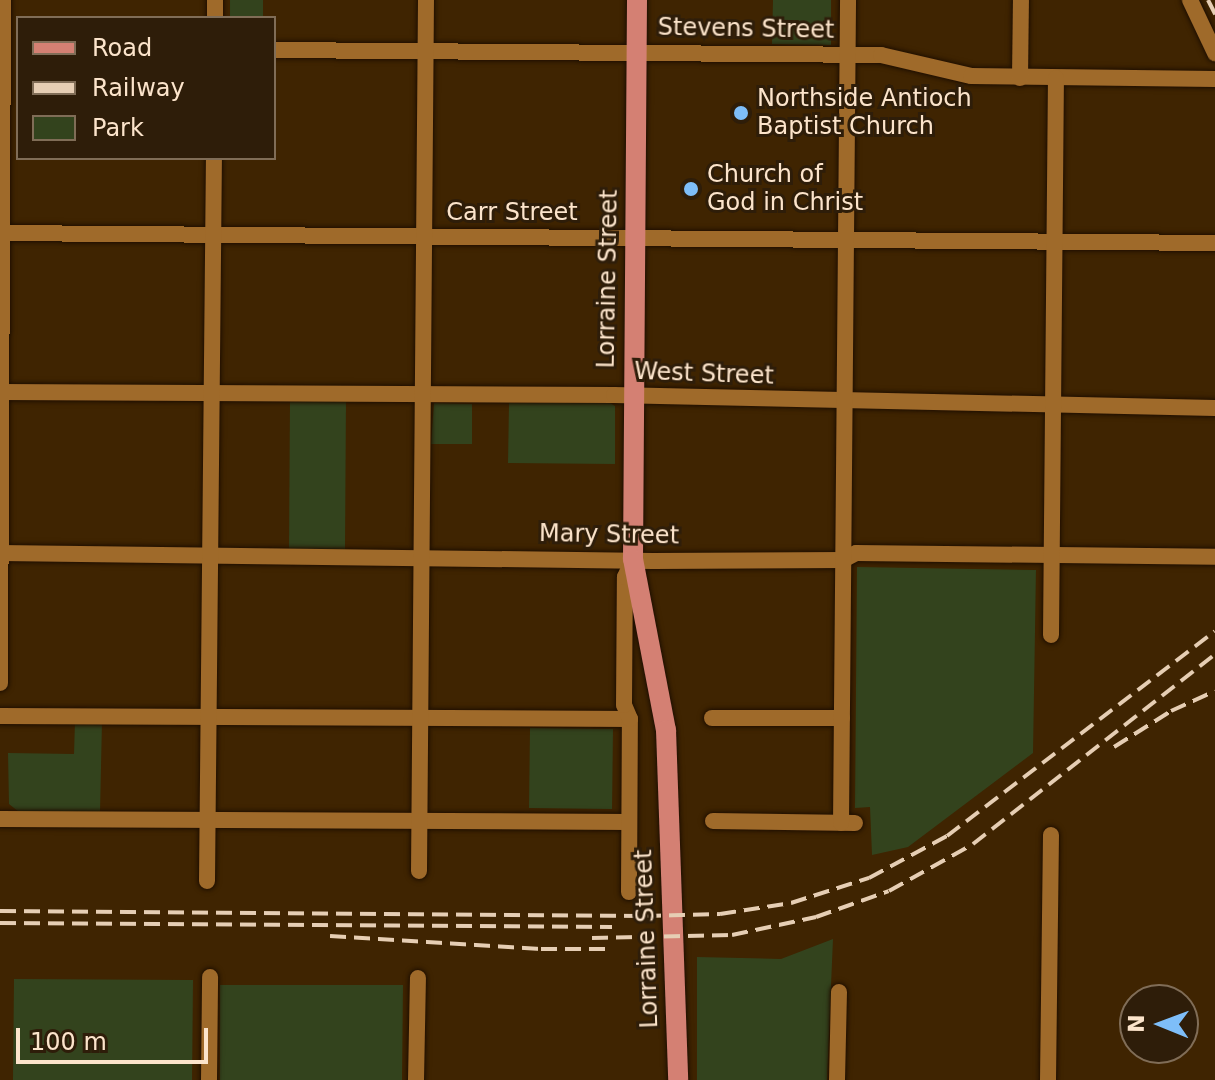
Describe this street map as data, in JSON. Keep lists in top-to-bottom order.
{
  "streets": {
    "main road": ["Lorraine Street"],
    "street": [
      "Stevens Street",
      "Carr Street",
      "West Street",
      "Mary Street"
    ]
  },
  "crossings": [
    ["Stevens Street", "Lorraine Street"],
    ["Carr Street", "Lorraine Street"],
    ["Lorraine Street", "West Street"],
    ["Lorraine Street", "Mary Street"]
  ],
  "places": ["Northside Antioch Baptist Church", "Church of God in Christ"],
  "legend": ["Road", "Railway", "Park"],
  "scale_bar": "100 m",
  "north": "left"
}
